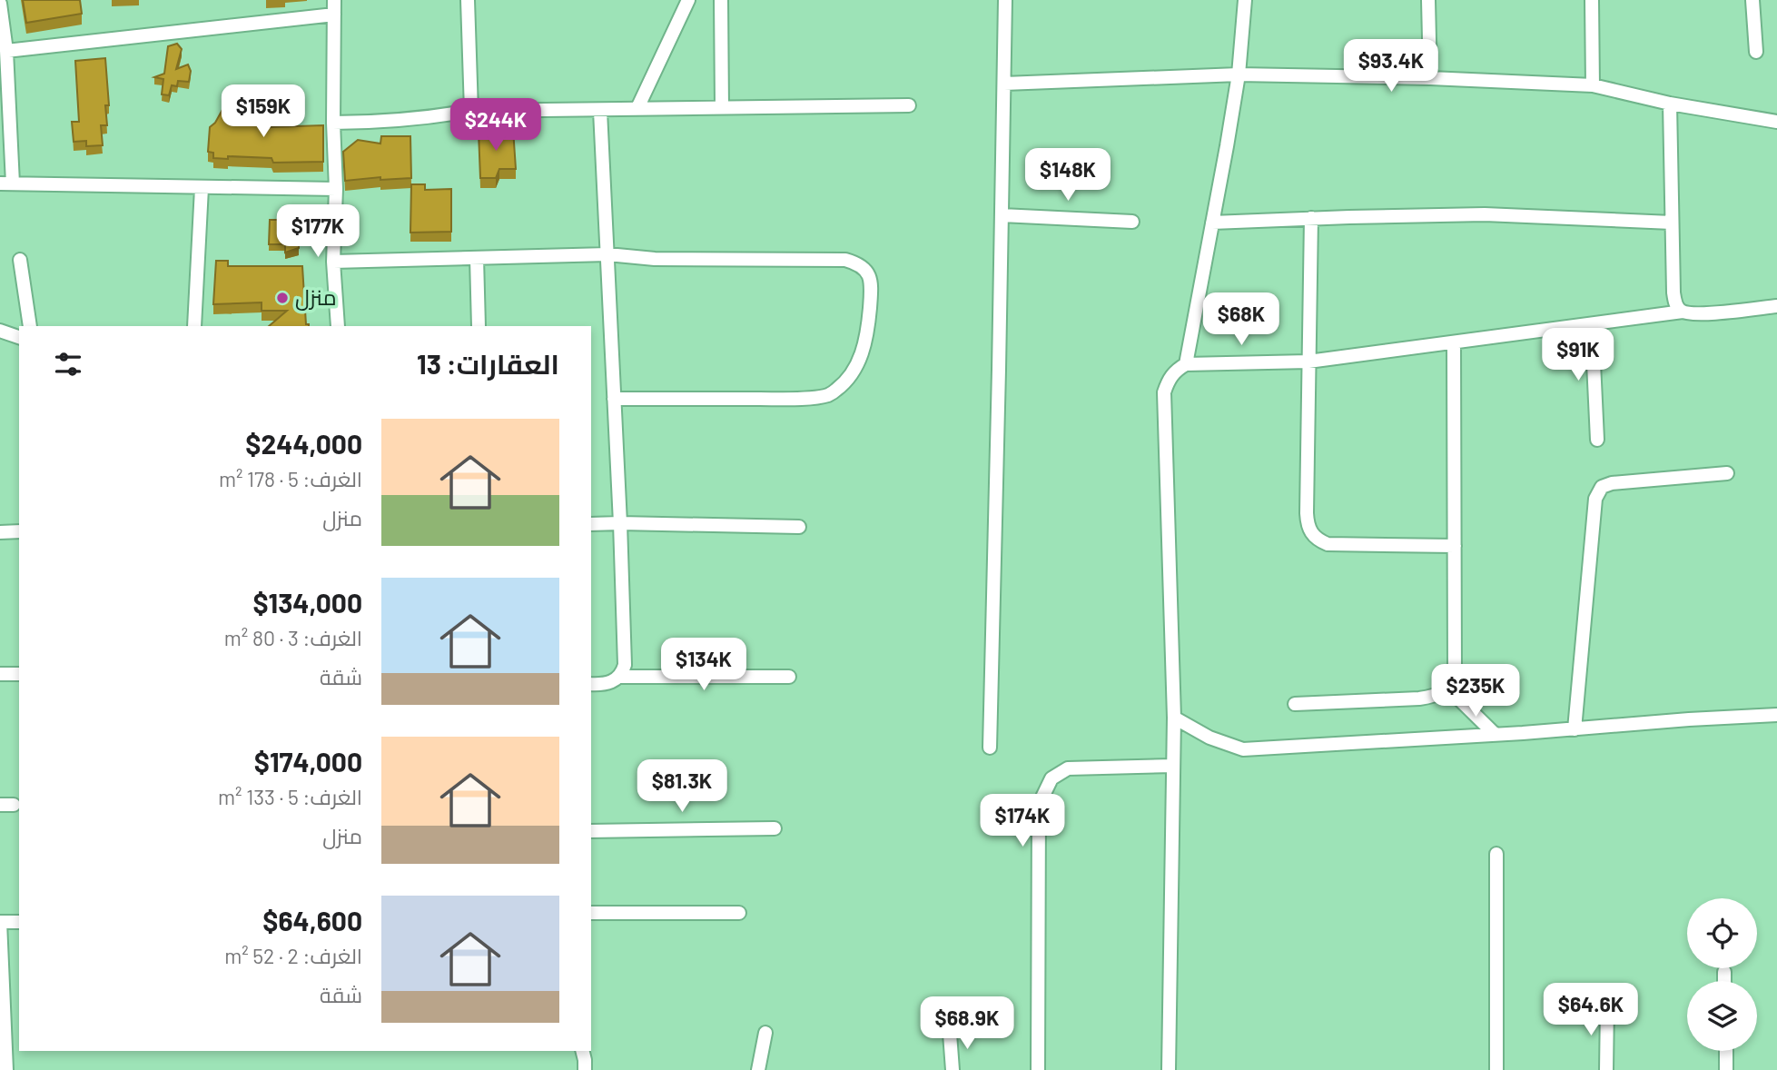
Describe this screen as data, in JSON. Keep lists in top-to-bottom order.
{
  "places": ["منزل"],
  "page": {
    "price": [
      "$93.4K",
      "$159K",
      "$244K",
      "$148K",
      "$177K",
      "$68K",
      "$91K",
      "$134K",
      "$235K",
      "$81.3K",
      "$174K",
      "$64.6K",
      "$68.9K"
    ],
    "heading": "العقارات: 13",
    "list": [
      {
        "name": "$244,000",
        "note": "الغرف: 5 · 178 m² · منزل"
      },
      {
        "name": "$134,000",
        "note": "الغرف: 3 · 80 m² · شقة"
      },
      {
        "name": "$174,000",
        "note": "الغرف: 5 · 133 m² · منزل"
      },
      {
        "name": "$64,600",
        "note": "الغرف: 2 · 52 m² · شقة"
      }
    ]
  }
}
